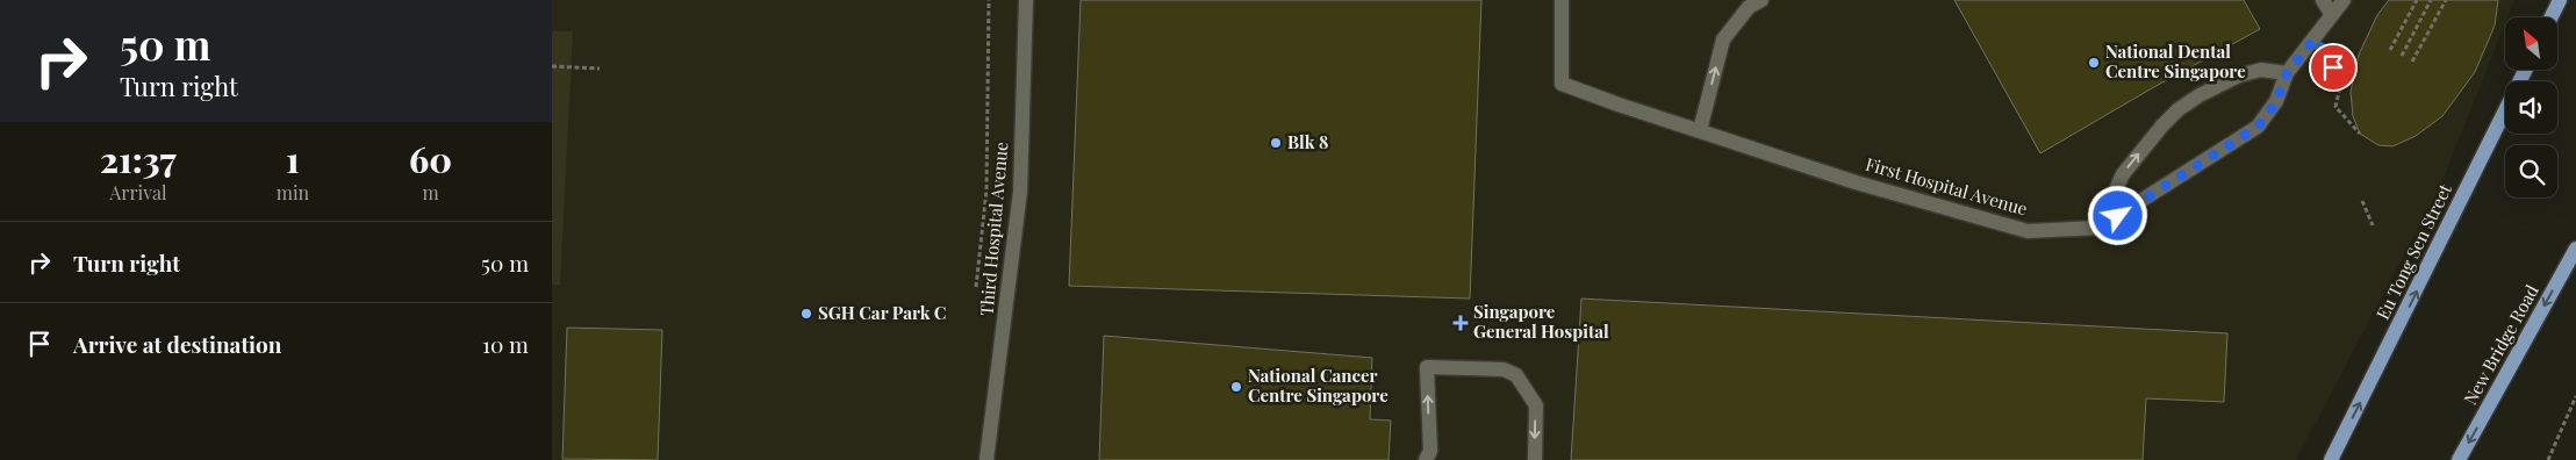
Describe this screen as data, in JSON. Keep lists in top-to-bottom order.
{
  "streets": {
    "main road": ["Eu Tong Sen Street", "New Bridge Road"],
    "street": ["First Hospital Avenue", "Third Hospital Avenue"]
  },
  "one_way": ["Eu Tong Sen Street", "New Bridge Road"],
  "places": {
    "other": [
      "National Dental Centre Singapore",
      "Blk 8",
      "SGH Car Park C",
      "National Cancer Centre Singapore"
    ],
    "health": ["Singapore General Hospital"]
  },
  "north": "top left",
  "page": {
    "turn": ["50 m", "Turn right"],
    "eta": [
      "21:37",
      "Arrival",
      "1",
      "min",
      "60",
      "m"
    ],
    "list": [
      {
        "name": "Turn right",
        "value": "50 m"
      },
      {
        "name": "Arrive at destination",
        "value": "10 m"
      }
    ]
  }
}
